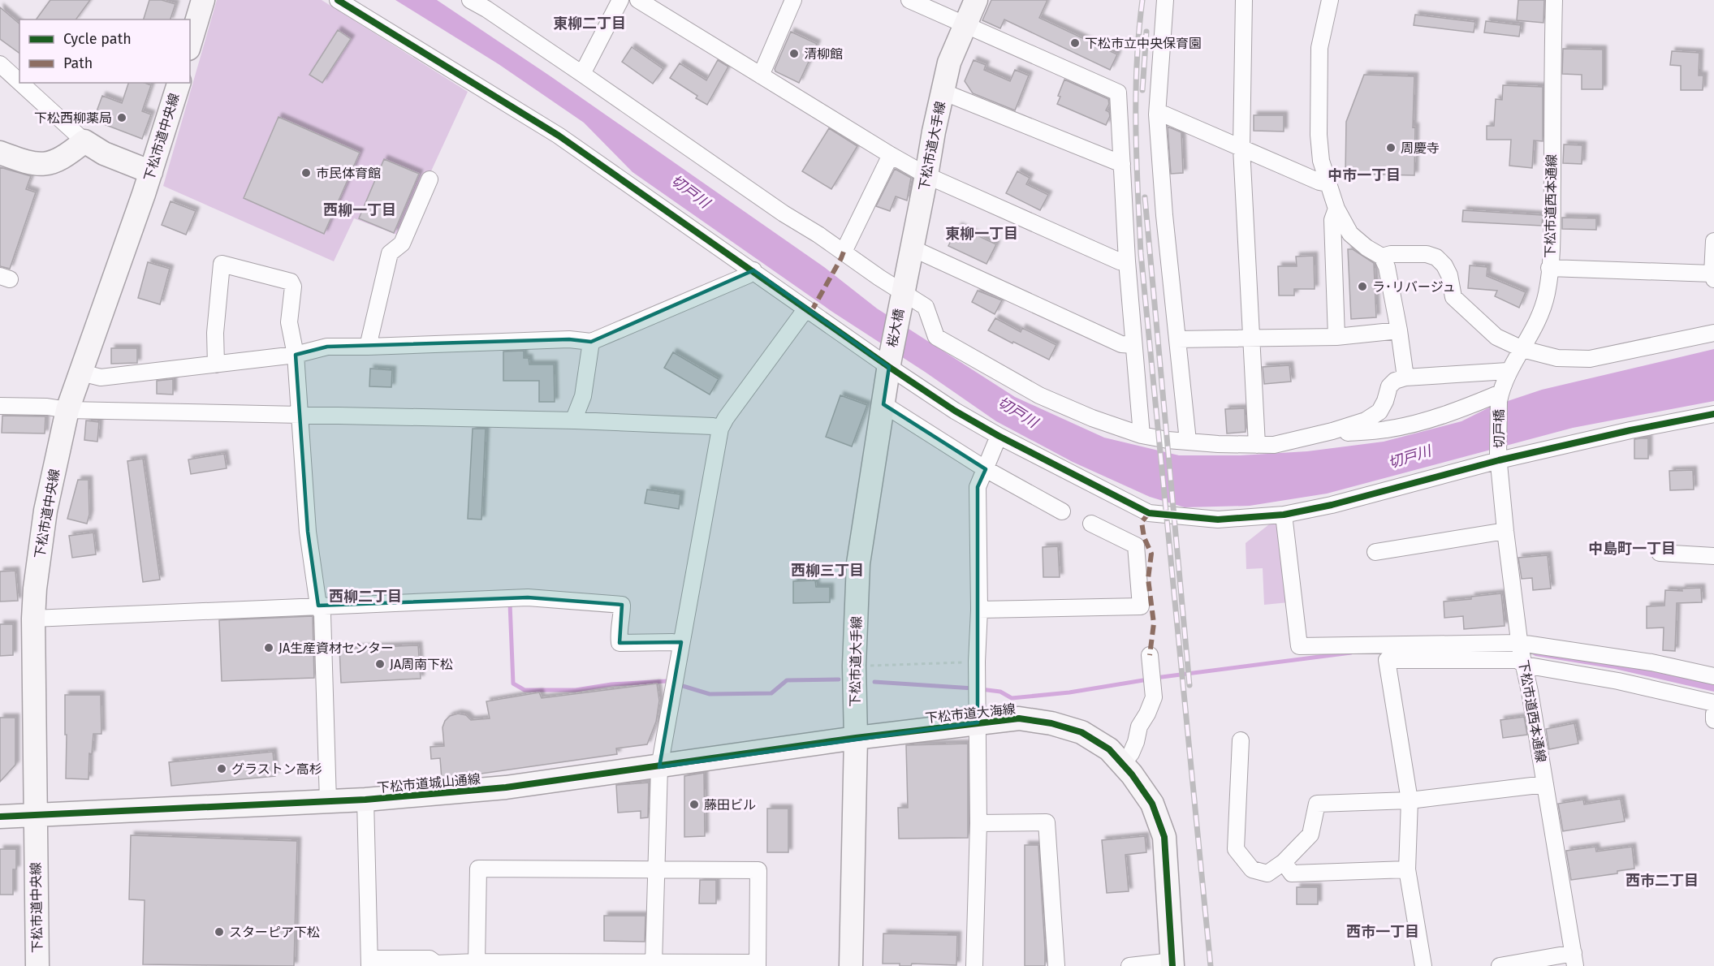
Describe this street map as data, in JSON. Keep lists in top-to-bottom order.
{
  "streets": {
    "street": [
      "下松市道中央線",
      "下松市道大手線",
      "下松市道西本通線",
      "桜大橋",
      "切戸橋",
      "下松市道大海線",
      "下松市道城山通線"
    ]
  },
  "crossings": [
    ["下松市道中央線", "下松市道城山通線"],
    ["下松市道大手線", "桜大橋"],
    ["下松市道大手線", "下松市道大海線"],
    ["下松市道大手線", "下松市道城山通線"],
    ["下松市道西本通線", "切戸橋"],
    ["下松市道大海線", "下松市道城山通線"]
  ],
  "districts": [
    "東柳二丁目",
    "中市一丁目",
    "西柳一丁目",
    "東柳一丁目",
    "中島町一丁目",
    "西柳三丁目",
    "西柳二丁目",
    "西市二丁目",
    "西市一丁目"
  ],
  "water": ["切戸川"],
  "places": [
    "下松市立中央保育園",
    "清柳館",
    "下松西柳薬局",
    "周慶寺",
    "市民体育館",
    "ラ･リバージュ",
    "JA生産資材センター",
    "JA周南下松",
    "グラストン高杉",
    "藤田ビル",
    "スターピア下松"
  ],
  "legend": ["Cycle path", "Path"]
}
